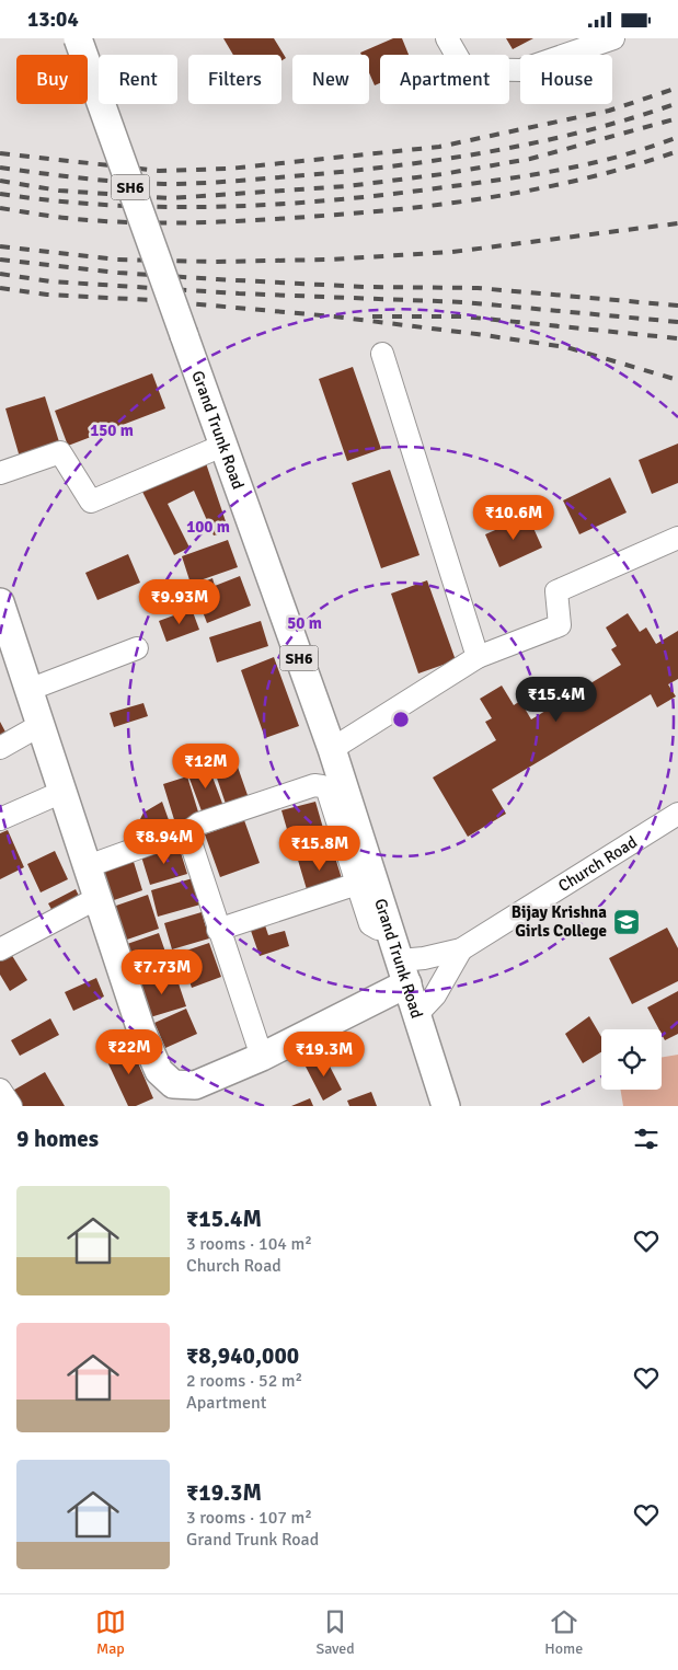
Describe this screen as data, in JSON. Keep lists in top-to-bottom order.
{
  "streets": {
    "main road": ["SH6", "Grand Trunk Road"],
    "street": ["Church Road"]
  },
  "places": {
    "school or university": ["Bijay Krishna Girls College"]
  },
  "page": {
    "status": "13:04",
    "chip": [
      "Buy",
      "Rent",
      "Filters",
      "New",
      "Apartment",
      "House"
    ],
    "price": [
      "₹10.6M",
      "₹9.93M",
      "₹15.4M",
      "₹12M",
      "₹8.94M",
      "₹15.8M",
      "₹7.73M",
      "₹22M",
      "₹19.3M"
    ],
    "heading": "9 homes",
    "list": [
      {
        "name": "₹15.4M",
        "note": "3 rooms · 104 m² · Church Road"
      },
      {
        "name": "₹8,940,000",
        "note": "2 rooms · 52 m² · Apartment"
      },
      {
        "name": "₹19.3M",
        "note": "3 rooms · 107 m² · Grand Trunk Road"
      }
    ],
    "tabs": ["Map", "Saved", "Home"]
  },
  "rings": ["150 m", "100 m", "50 m"]
}
